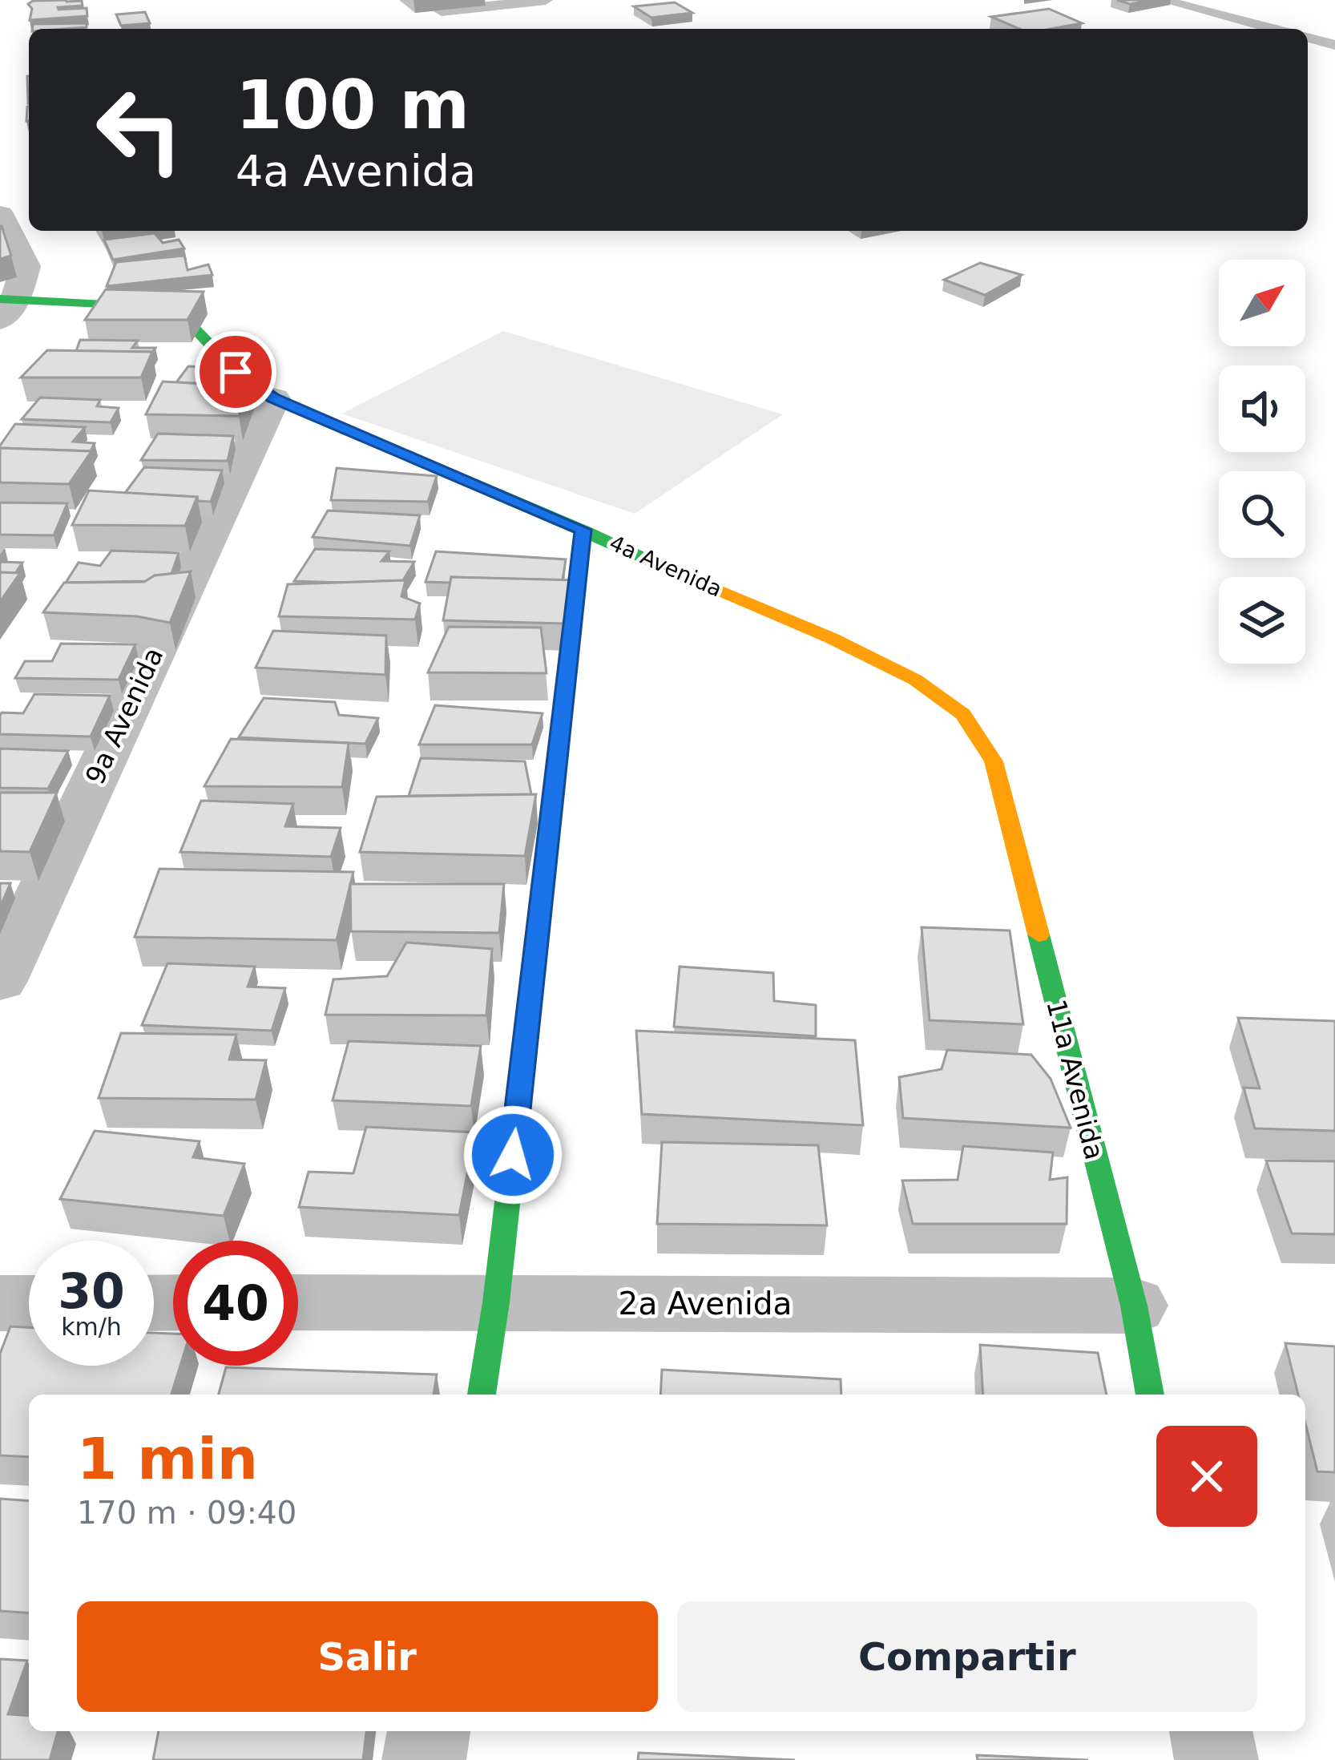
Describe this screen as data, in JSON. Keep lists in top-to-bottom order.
{
  "streets": {
    "street": [
      "4a Avenida",
      "9a Avenida",
      "11a Avenida",
      "2a Avenida"
    ]
  },
  "crossings": [
    ["4a Avenida", "9a Avenida"],
    ["4a Avenida", "11a Avenida"],
    ["11a Avenida", "2a Avenida"]
  ],
  "north": "top right",
  "page": {
    "turn": ["100 m", "4a Avenida"],
    "speed": "30 km/h",
    "limit": "40",
    "heading": ["1 min", "170 m · 09:40"],
    "buttons": ["Salir", "Compartir"]
  }
}
